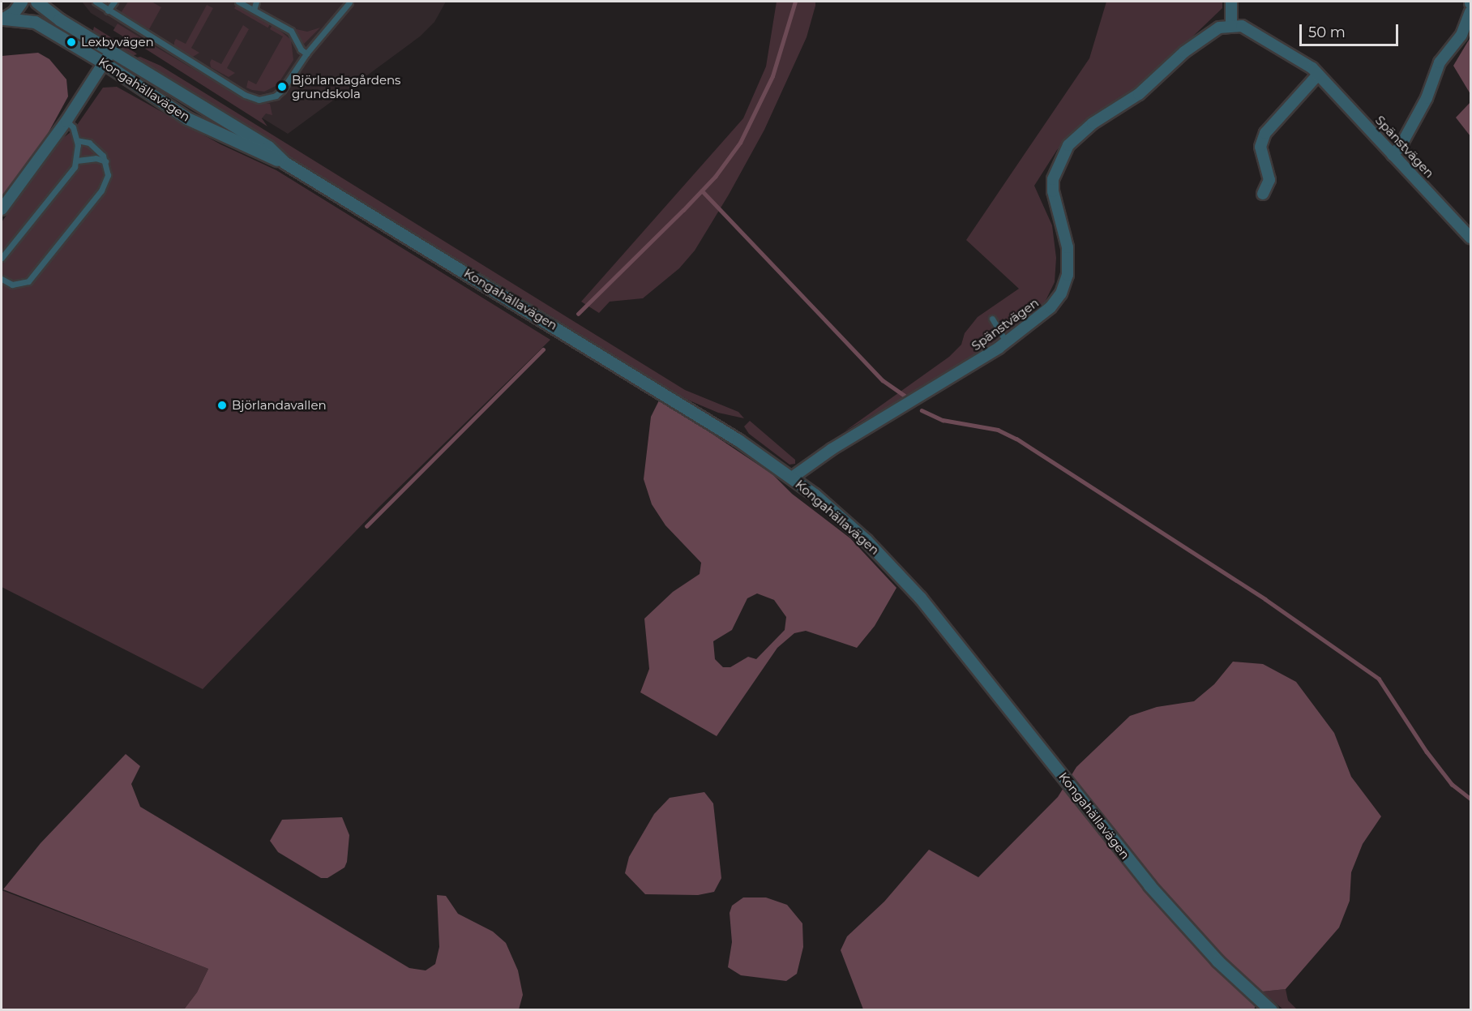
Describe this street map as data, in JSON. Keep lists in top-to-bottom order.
{
  "streets": {
    "street": ["Kongahällavägen", "Spänstvägen"]
  },
  "crossings": [
    ["Kongahällavägen", "Spänstvägen"]
  ],
  "places": ["Lexbyvägen", "Björlandagårdens grundskola", "Björlandavallen"],
  "scale_bar": "50 m"
}
